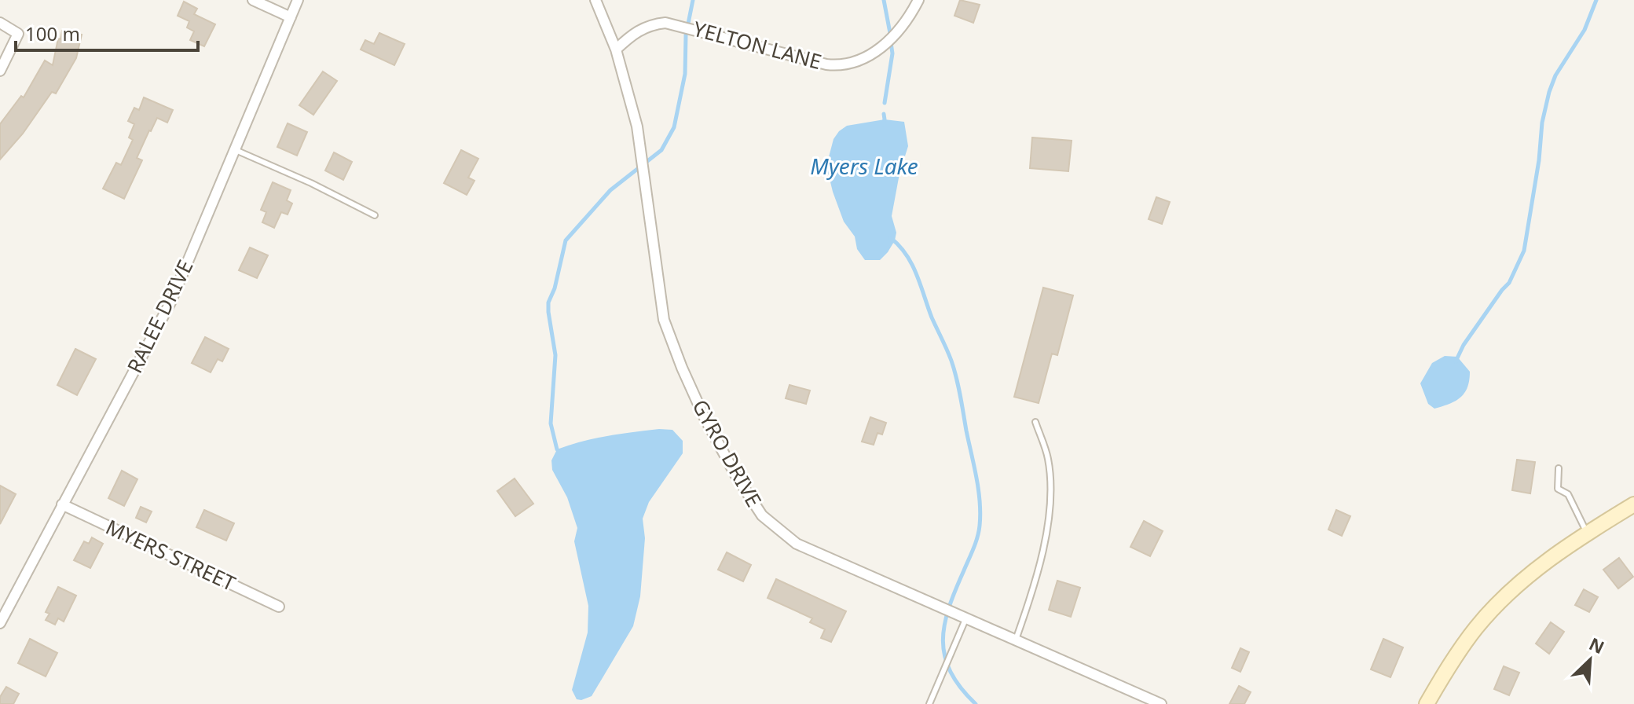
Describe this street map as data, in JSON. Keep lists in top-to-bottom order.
{
  "streets": {
    "street": [
      "YELTON LANE",
      "RALEE DRIVE",
      "GYRO DRIVE",
      "MYERS STREET"
    ]
  },
  "crossings": [
    ["YELTON LANE", "GYRO DRIVE"],
    ["RALEE DRIVE", "MYERS STREET"]
  ],
  "water": ["Myers Lake"],
  "scale_bar": "100 m",
  "north": "top right"
}
